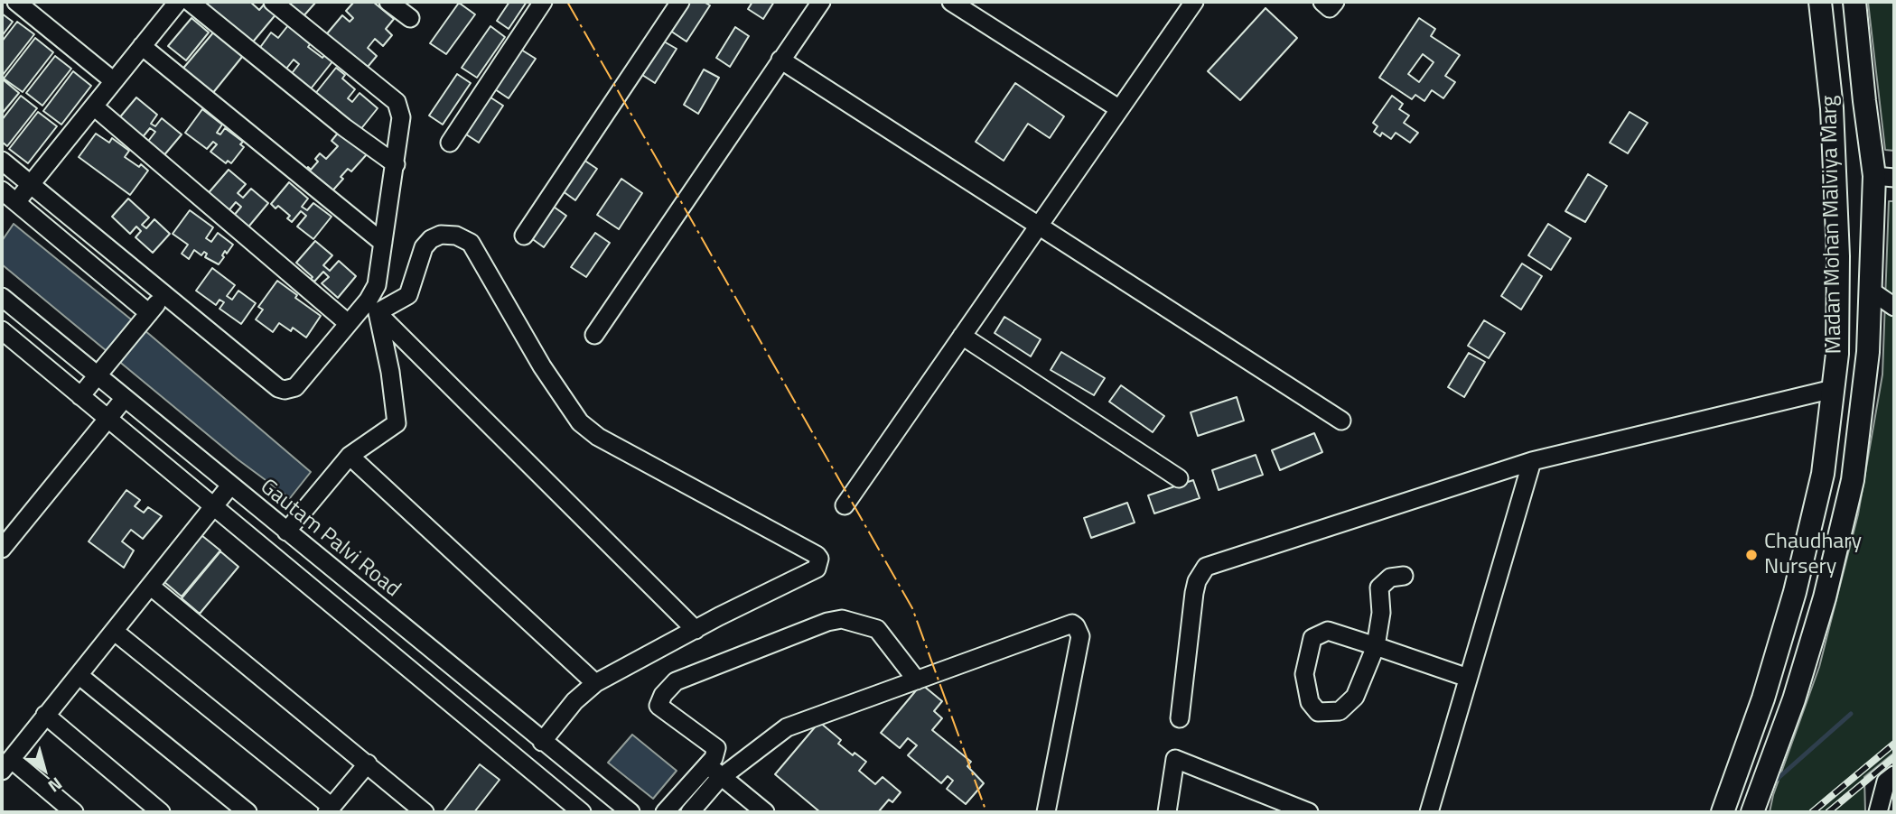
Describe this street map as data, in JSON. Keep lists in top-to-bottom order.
{
  "streets": {
    "main road": ["Madan Mohan Malviya Marg"],
    "street": ["Gautam Palvi Road"]
  },
  "places": ["Chaudhary Nursery"],
  "north": "bottom right"
}
